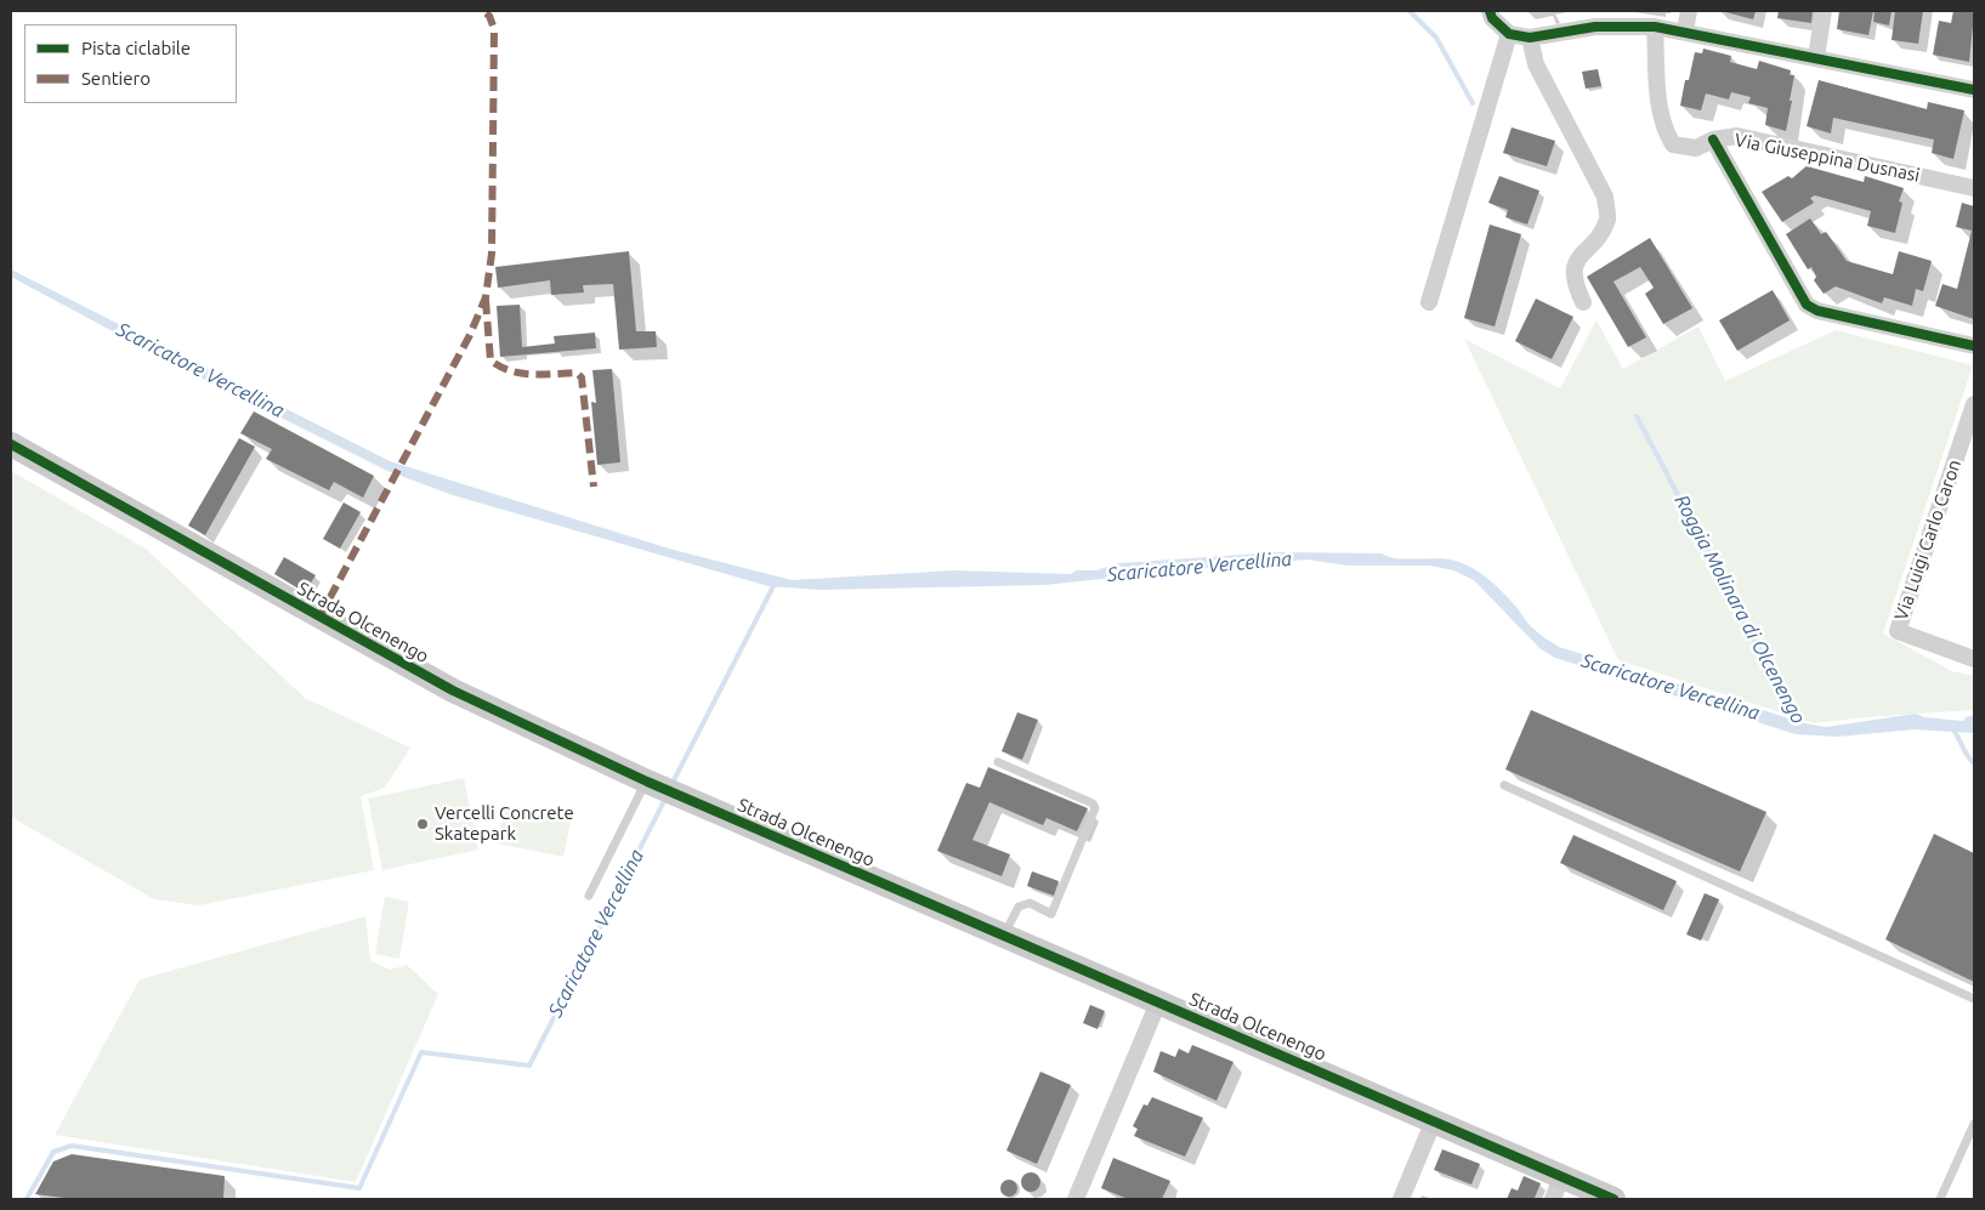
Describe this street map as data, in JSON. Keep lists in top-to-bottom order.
{
  "streets": {
    "street": ["Via Giuseppina Dusnasi", "Via Luigi Carlo Caron", "Strada Olcenengo"]
  },
  "water": ["Scaricatore Vercellina", "Roggia Molinara di Olcenengo"],
  "places": ["Vercelli Concrete Skatepark"],
  "legend": ["Pista ciclabile", "Sentiero"]
}
